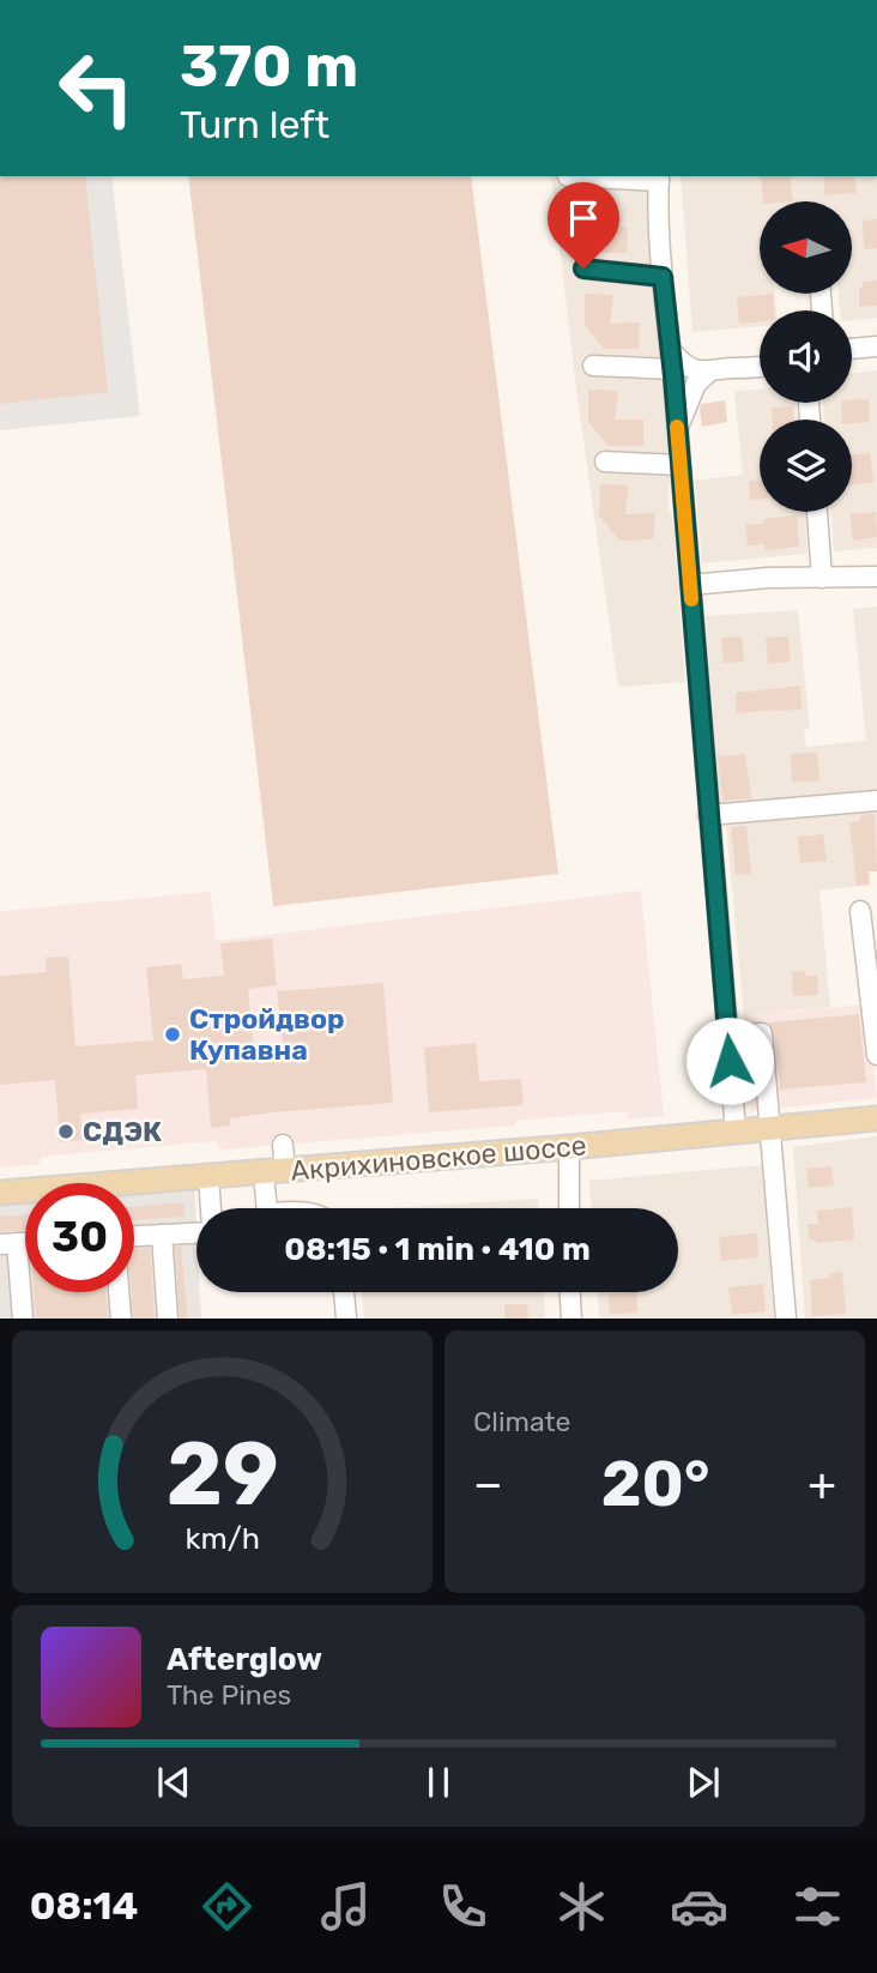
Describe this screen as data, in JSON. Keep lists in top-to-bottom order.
{
  "streets": {
    "main road": ["Акрихиновское шоссе"]
  },
  "places": ["Стройдвор Купавна", "СДЭК"],
  "north": "left",
  "page": {
    "turn": ["370 m", "Turn left"],
    "limit": "30",
    "trip": "08:15 · 1 min · 410 m",
    "tile": "Climate",
    "heat": ["−", "20°", "+"],
    "song": ["Afterglow", "The Pines"],
    "tabs": "08:14",
    "gauge": ["29", "km/h"]
  }
}
